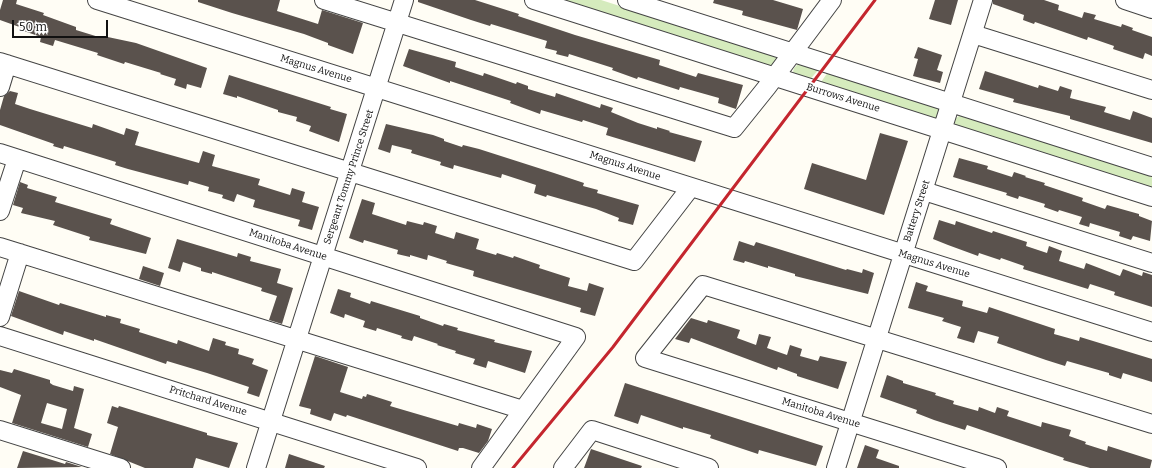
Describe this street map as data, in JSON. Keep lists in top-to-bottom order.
{
  "streets": {
    "street": [
      "Magnus Avenue",
      "Burrows Avenue",
      "Sergeant Tommy Prince Street",
      "Battery Street",
      "Manitoba Avenue",
      "Pritchard Avenue"
    ]
  },
  "crossings": [
    ["Magnus Avenue", "Sergeant Tommy Prince Street"],
    ["Magnus Avenue", "Battery Street"],
    ["Burrows Avenue", "Battery Street"],
    ["Sergeant Tommy Prince Street", "Manitoba Avenue"],
    ["Sergeant Tommy Prince Street", "Pritchard Avenue"],
    ["Battery Street", "Manitoba Avenue"]
  ],
  "scale_bar": "50 m"
}
